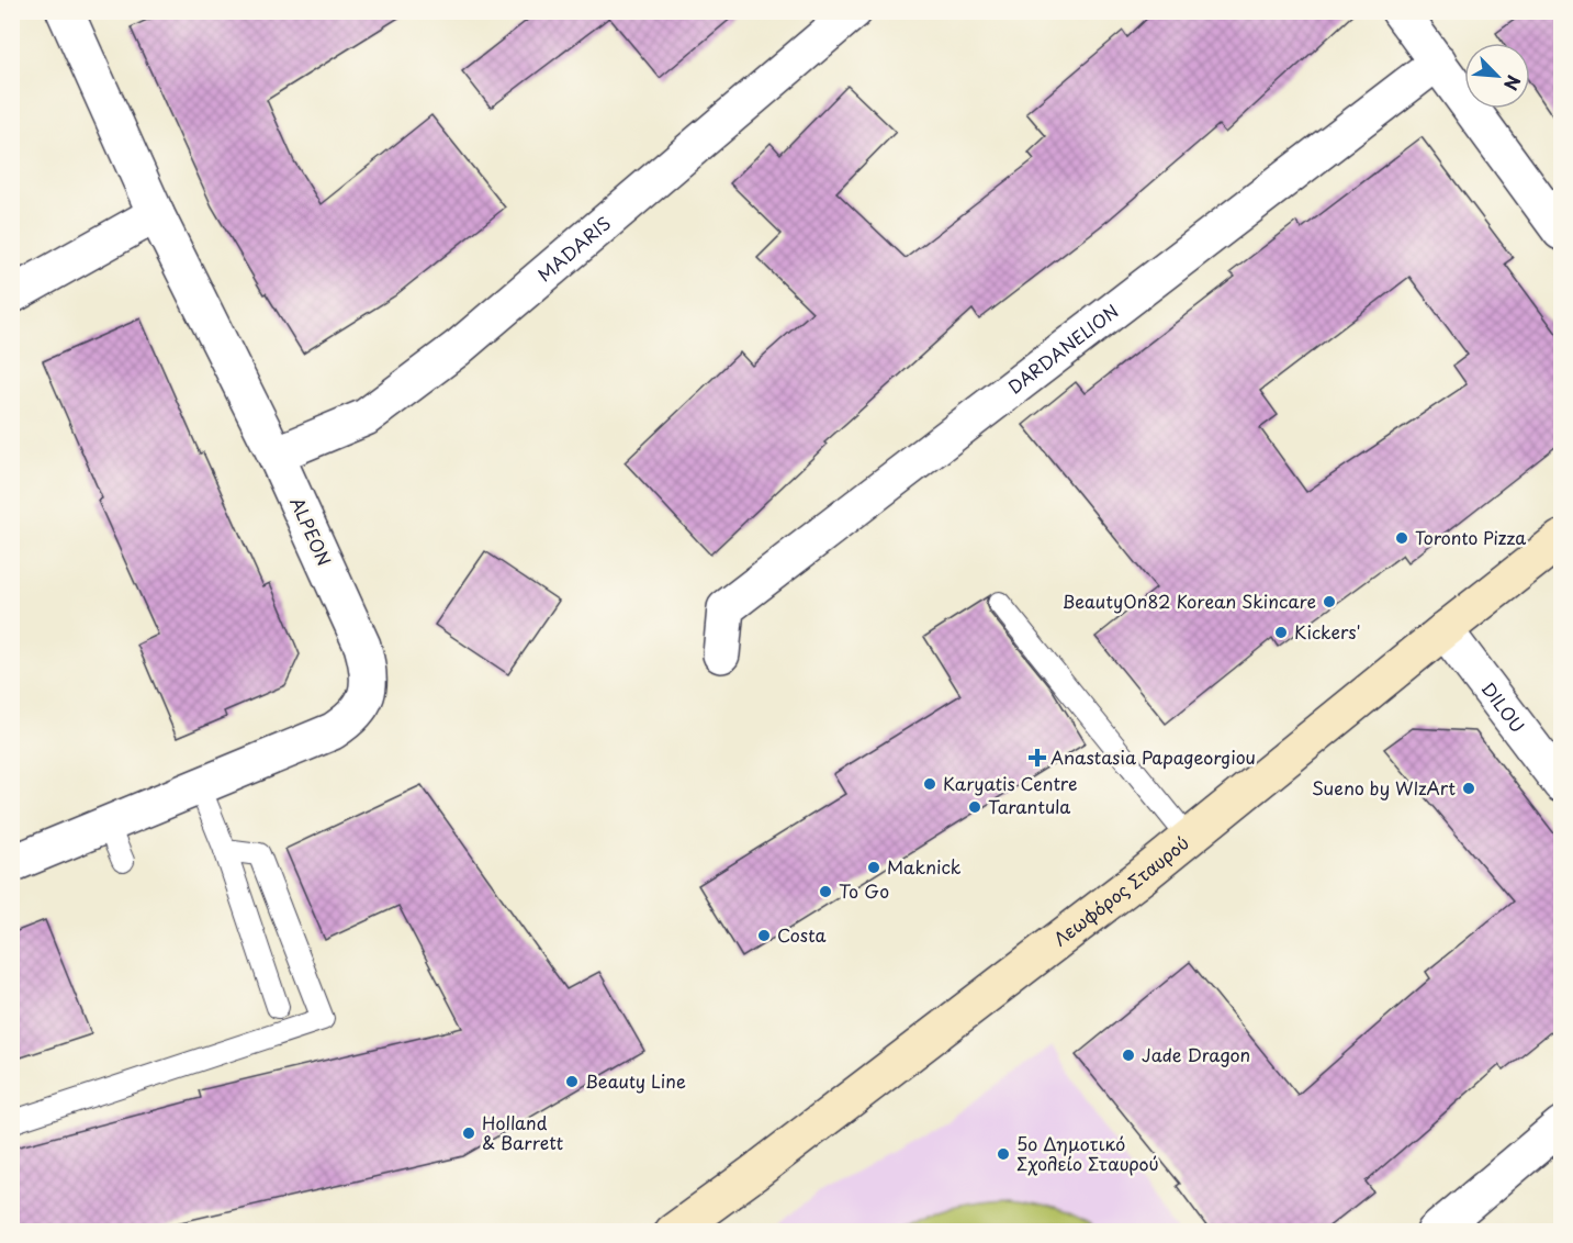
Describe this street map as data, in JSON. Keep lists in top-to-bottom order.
{
  "streets": {
    "main road": ["Λεωφόρος Σταυρού"],
    "street": [
      "MADARIS",
      "DARDANELION",
      "ALPEON",
      "DILOU"
    ]
  },
  "crossings": [
    ["MADARIS", "ALPEON"],
    ["DILOU", "Λεωφόρος Σταυρού"]
  ],
  "places": {
    "other": [
      "Toronto Pizza",
      "BeautyOn82 Korean Skincare",
      "Kickers'",
      "Karyatis Centre",
      "Sueno by WIzArt",
      "Tarantula",
      "Maknick",
      "To Go",
      "Costa",
      "Jade Dragon",
      "Beauty Line",
      "Holland & Barrett",
      "5ο Δημοτικό Σχολείο Σταυρού"
    ],
    "health": ["Anastasia Papageorgiou"]
  },
  "north": "bottom right"
}
